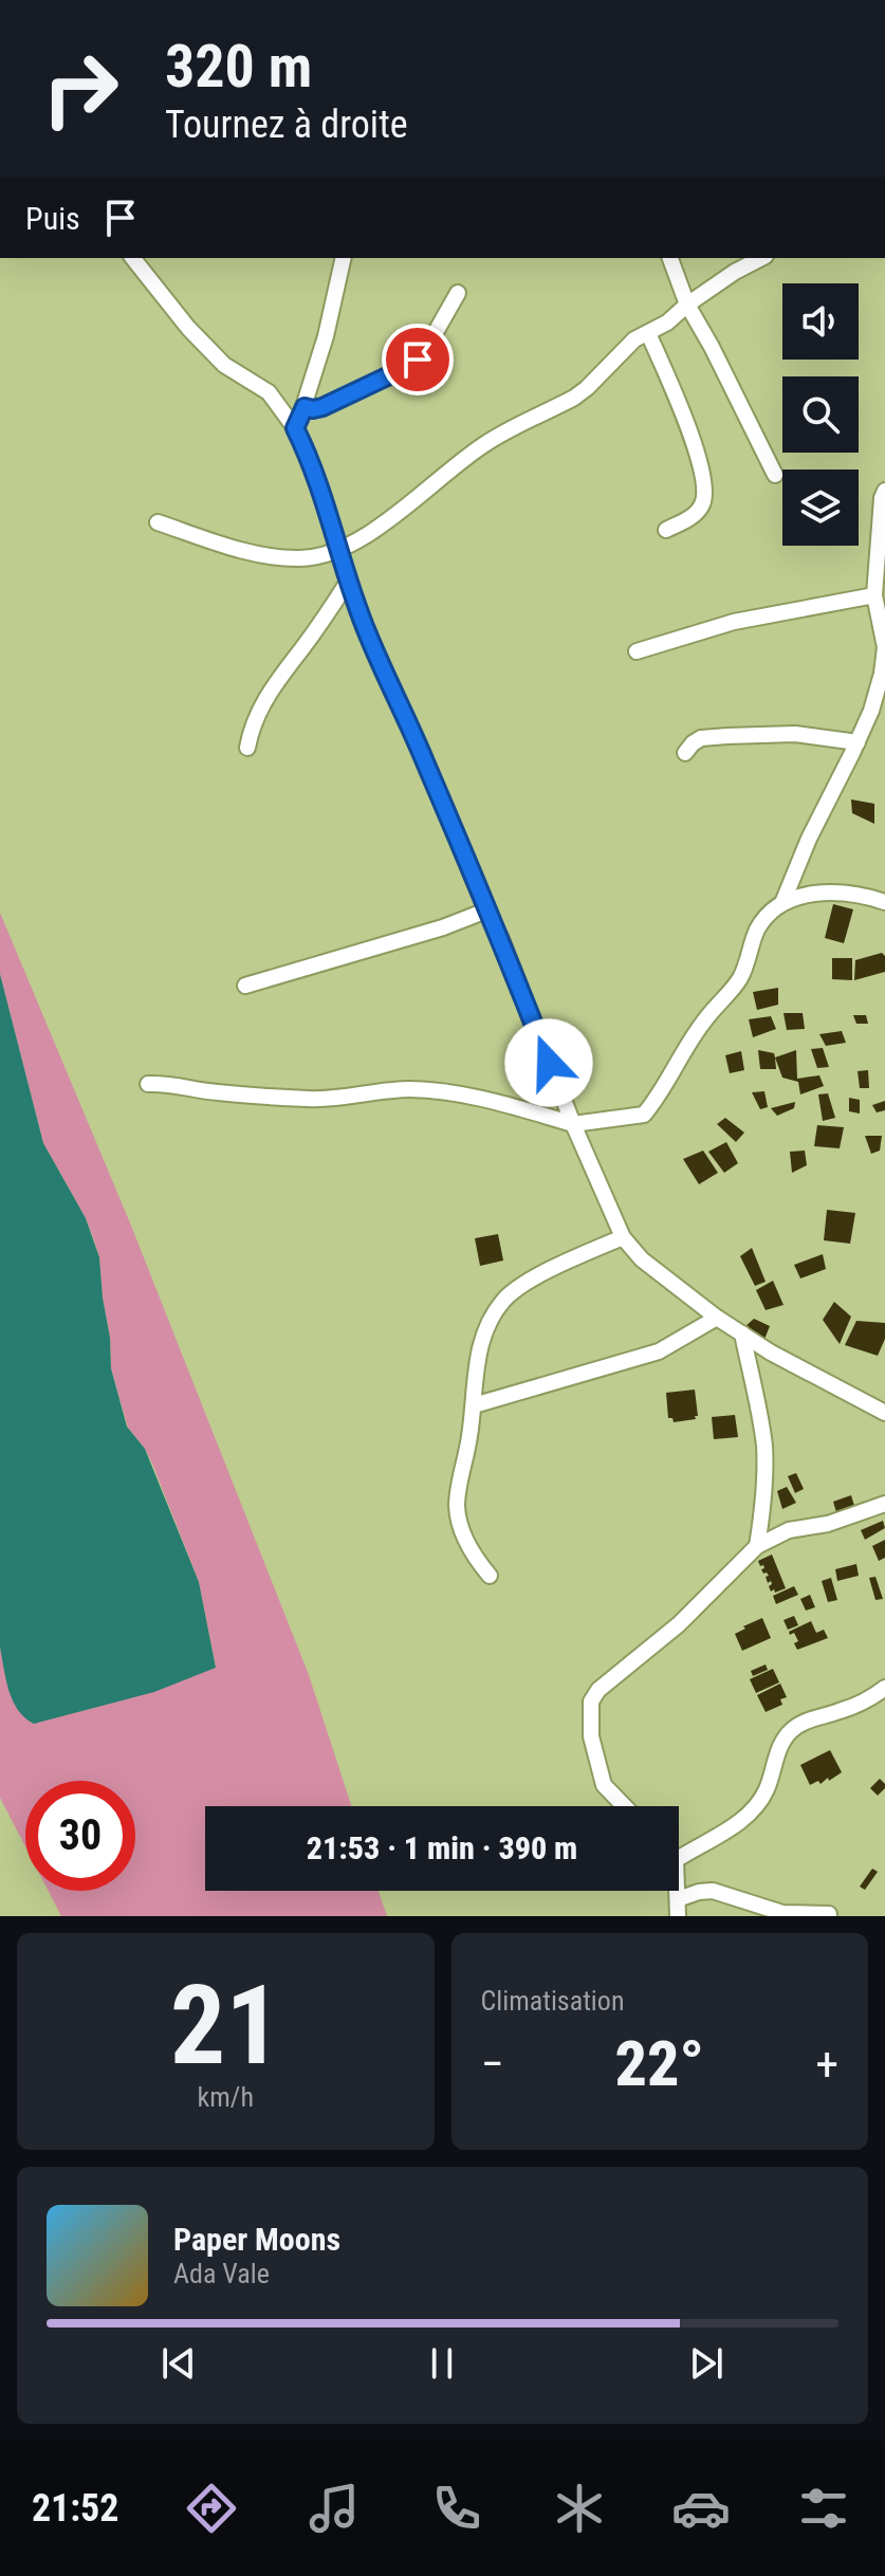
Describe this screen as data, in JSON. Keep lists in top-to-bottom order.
{
  "page": {
    "turn": ["320 m", "Tournez à droite"],
    "then": "Puis",
    "limit": "30",
    "trip": "21:53 · 1 min · 390 m",
    "tile": [
      ["21", "km/h"],
      "Climatisation"
    ],
    "heat": ["−", "22°", "+"],
    "song": ["Paper Moons", "Ada Vale"],
    "tabs": "21:52"
  }
}
